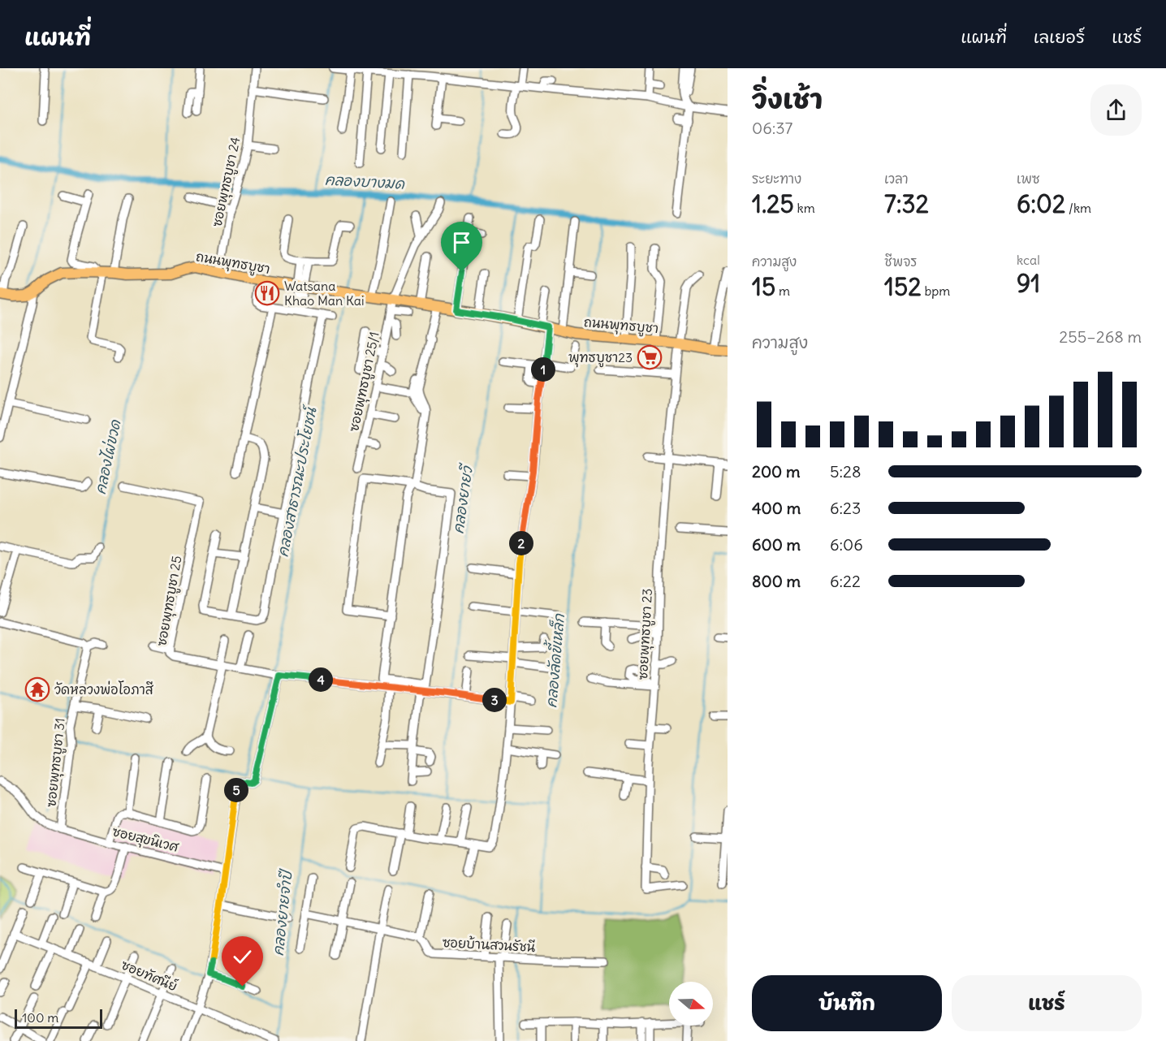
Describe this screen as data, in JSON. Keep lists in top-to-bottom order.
{
  "streets": {
    "main road": ["ถนนพุทธบูชา"],
    "street": [
      "ซอยพุทธบูชา 24",
      "ซอยพุทธบูชา 25/1",
      "ซอยพุทธบูชา 25",
      "ซอยพุทธบูชา 23",
      "ซอยพุทธบูชา 31",
      "ซอยสุขนิเวศ",
      "ซอยบ้านสวนรัชนี",
      "ซอยทัศนีย์"
    ]
  },
  "crossings": [
    ["ซอยพุทธบูชา 24", "ถนนพุทธบูชา"],
    ["ถนนพุทธบูชา", "ซอยพุทธบูชา 25/1"],
    ["ถนนพุทธบูชา", "ซอยพุทธบูชา 23"],
    ["ซอยพุทธบูชา 31", "ซอยสุขนิเวศ"]
  ],
  "water": [
    "คลองบางมด",
    "คลองไผ่ขวด",
    "คลองสาธารณะประโยชน์",
    "คลองยายวี",
    "คลองลัดขี้เหล็ก",
    "คลองยายจำปี"
  ],
  "places": {
    "restaurant": ["Watsana Khao Man Kai"],
    "supermarket": ["พุทธบูชา23"],
    "temple": ["วัดหลวงพ่อโอภาสี"]
  },
  "scale_bar": "100 m",
  "north": "right",
  "page": {
    "header": "แผนที่",
    "nav": ["แผนที่", "เลเยอร์", "แชร์"],
    "heading": ["วิ่งเช้า", "06:37"],
    "stats": [
      ["ระยะทาง", "1.25 km"],
      ["เวลา", "7:32"],
      ["เพซ", "6:02 /km"],
      ["ความสูง", "15 m"],
      ["ชีพจร", "152 bpm"],
      ["kcal", "91"]
    ],
    "chart": ["ความสูง", "255–268 m"],
    "pins": [
      "1",
      "2",
      "4",
      "3",
      "5"
    ],
    "list": [
      {
        "name": "200 m",
        "note": "5:28"
      },
      {
        "name": "400 m",
        "note": "6:23"
      },
      {
        "name": "600 m",
        "note": "6:06"
      },
      {
        "name": "800 m",
        "note": "6:22"
      }
    ],
    "buttons": ["บันทึก", "แชร์"],
    "scale": "100 m"
  }
}
